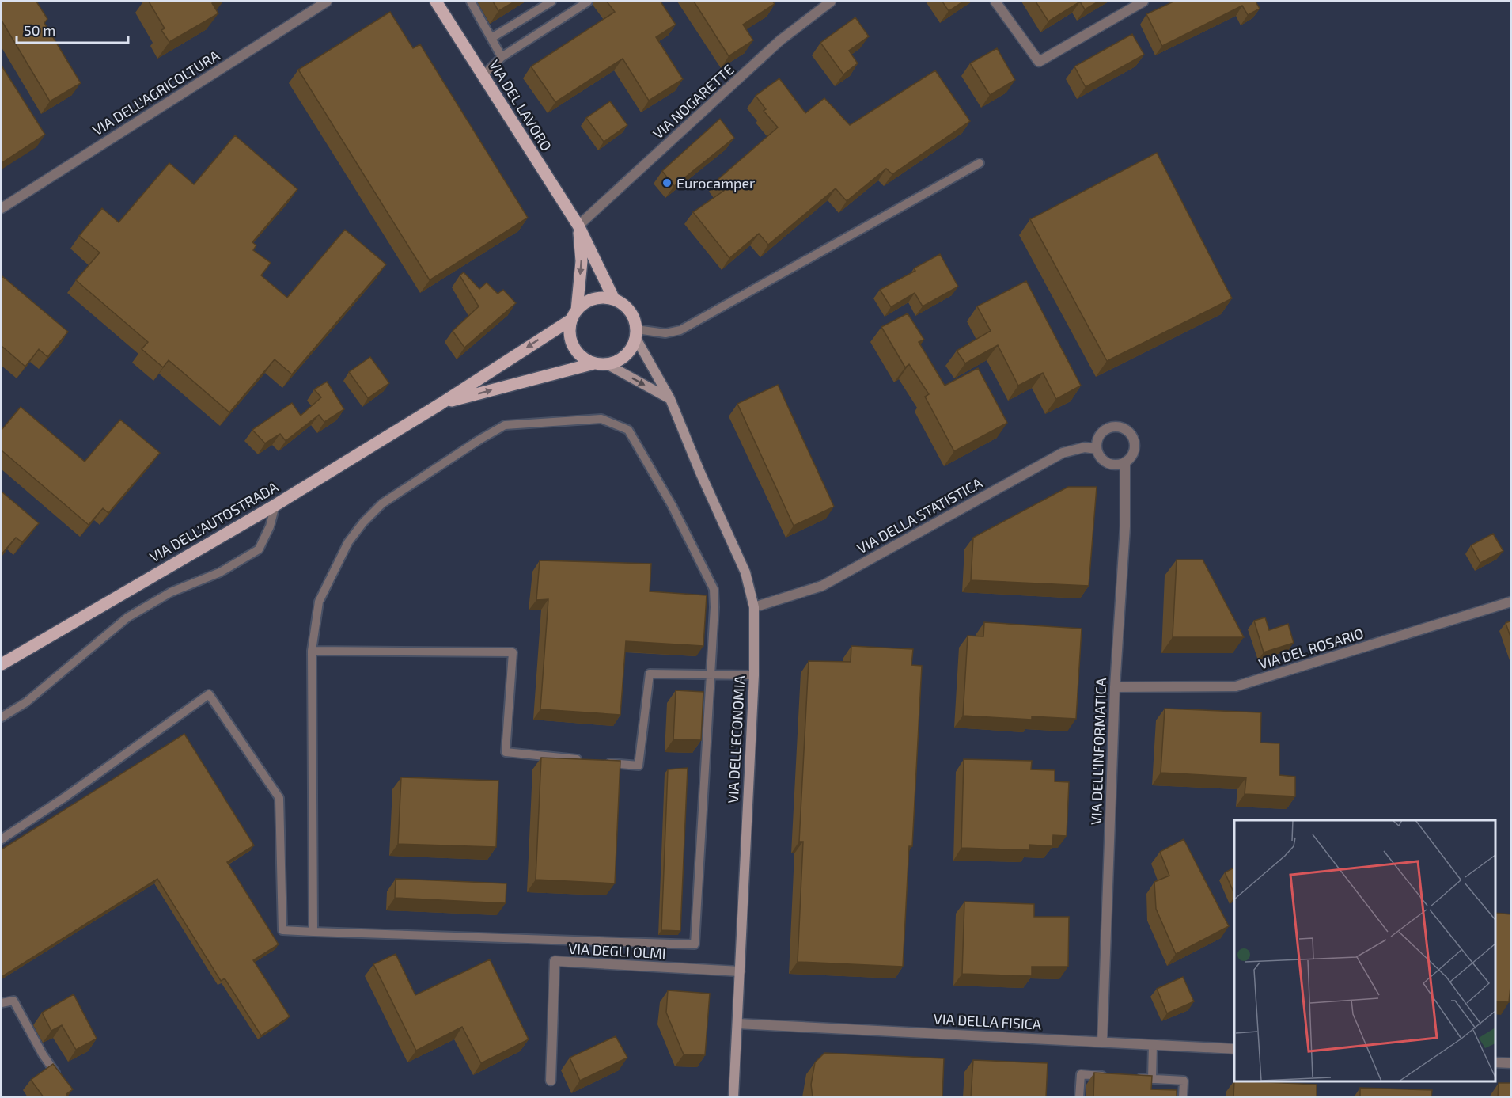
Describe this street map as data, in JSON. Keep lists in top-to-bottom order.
{
  "streets": {
    "main road": ["VIA DEL LAVORO", "VIA DELL'AUTOSTRADA", "VIA DELL'ECONOMIA"],
    "street": [
      "VIA DELL'AGRICOLTURA",
      "VIA NOGARETTE",
      "VIA DELLA STATISTICA",
      "VIA DEL ROSARIO",
      "VIA DELL'INFORMATICA",
      "VIA DEGLI OLMI",
      "VIA DELLA FISICA"
    ]
  },
  "crossings": [
    ["VIA NOGARETTE", "VIA DEL LAVORO"],
    ["VIA DEL LAVORO", "VIA DELL'AUTOSTRADA"],
    ["VIA DEL LAVORO", "VIA DELL'ECONOMIA"],
    ["VIA DELLA STATISTICA", "VIA DELL'ECONOMIA"],
    ["VIA DELLA STATISTICA", "VIA DELL'INFORMATICA"],
    ["VIA DELL'AUTOSTRADA", "VIA DELL'ECONOMIA"],
    ["VIA DEL ROSARIO", "VIA DELL'INFORMATICA"],
    ["VIA DELL'ECONOMIA", "VIA DEGLI OLMI"],
    ["VIA DELL'ECONOMIA", "VIA DELLA FISICA"],
    ["VIA DELL'INFORMATICA", "VIA DELLA FISICA"]
  ],
  "places": ["Eurocamper"],
  "scale_bar": "50 m"
}
